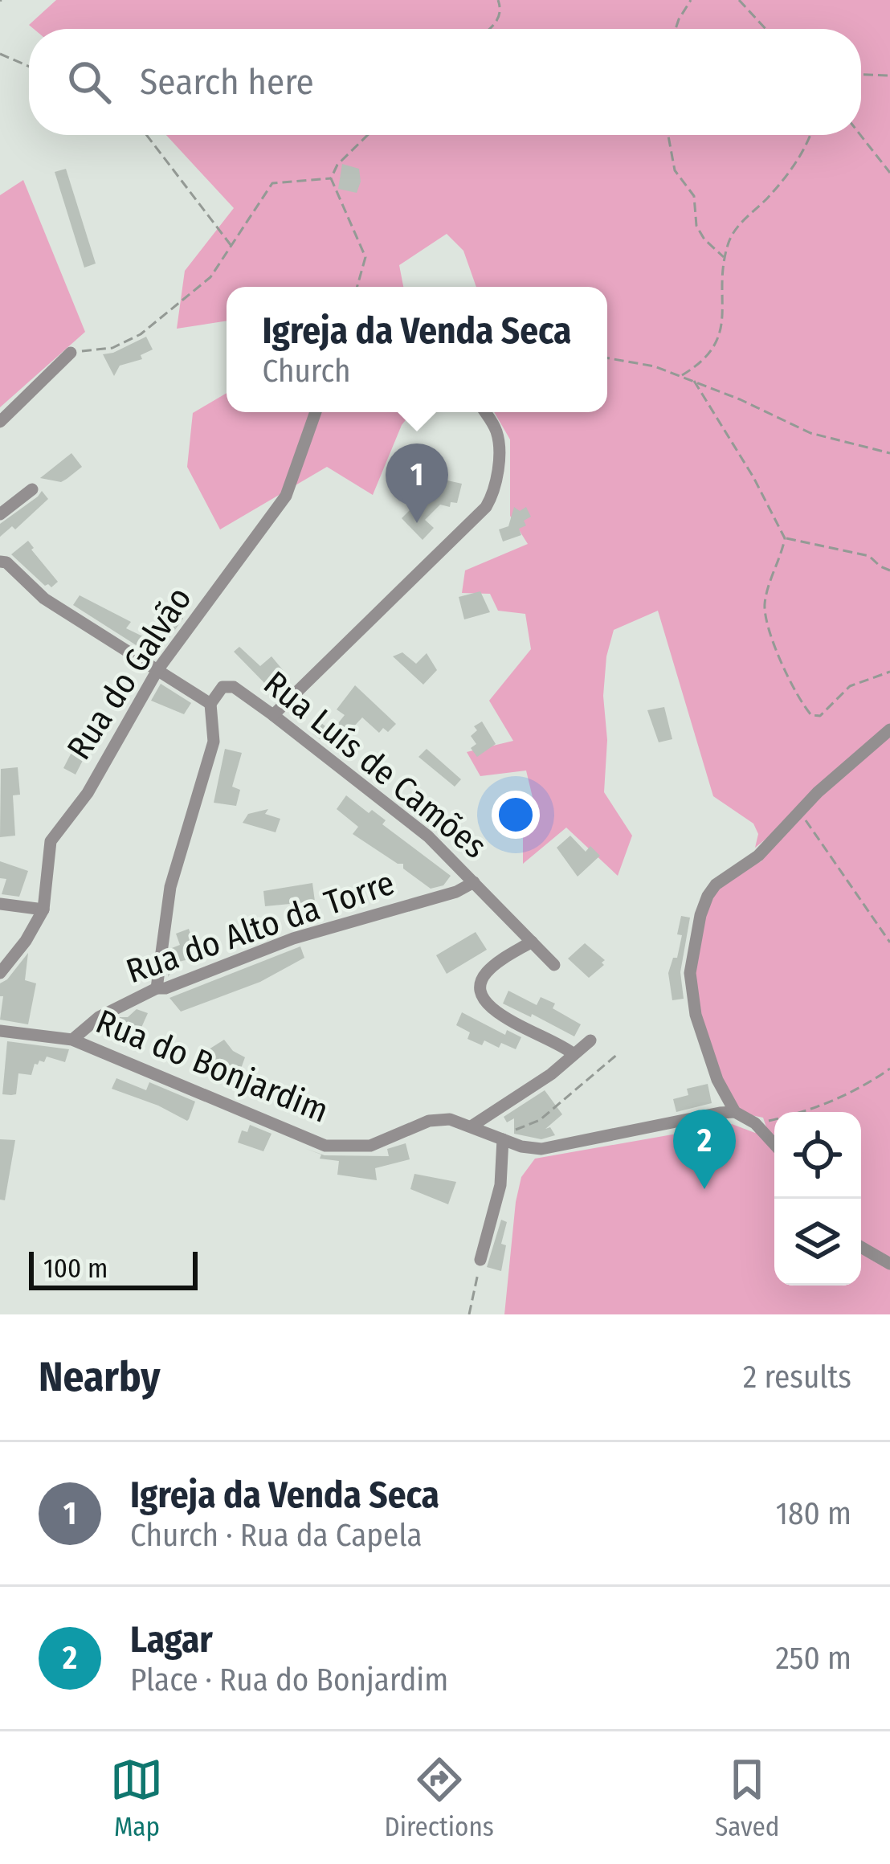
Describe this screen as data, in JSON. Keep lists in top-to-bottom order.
{
  "streets": {
    "street": [
      "Rua do Galvão",
      "Rua Luís de Camões",
      "Rua do Alto da Torre",
      "Rua do Bonjardim"
    ]
  },
  "crossings": [
    ["Rua do Galvão", "Rua Luís de Camões"],
    ["Rua Luís de Camões", "Rua do Alto da Torre"],
    ["Rua do Alto da Torre", "Rua do Bonjardim"]
  ],
  "scale_bar": "100 m",
  "page": {
    "search": "Search here",
    "popup": ["Igreja da Venda Seca", "Church"],
    "pins": ["1", "2"],
    "scale": "100 m",
    "heading": ["Nearby", "2 results"],
    "list": [
      {
        "mark": "1",
        "name": "Igreja da Venda Seca",
        "note": "Church · Rua da Capela",
        "value": "180 m"
      },
      {
        "mark": "2",
        "name": "Lagar",
        "note": "Place · Rua do Bonjardim",
        "value": "250 m"
      }
    ],
    "nav": ["Map", "Directions", "Saved"]
  }
}
